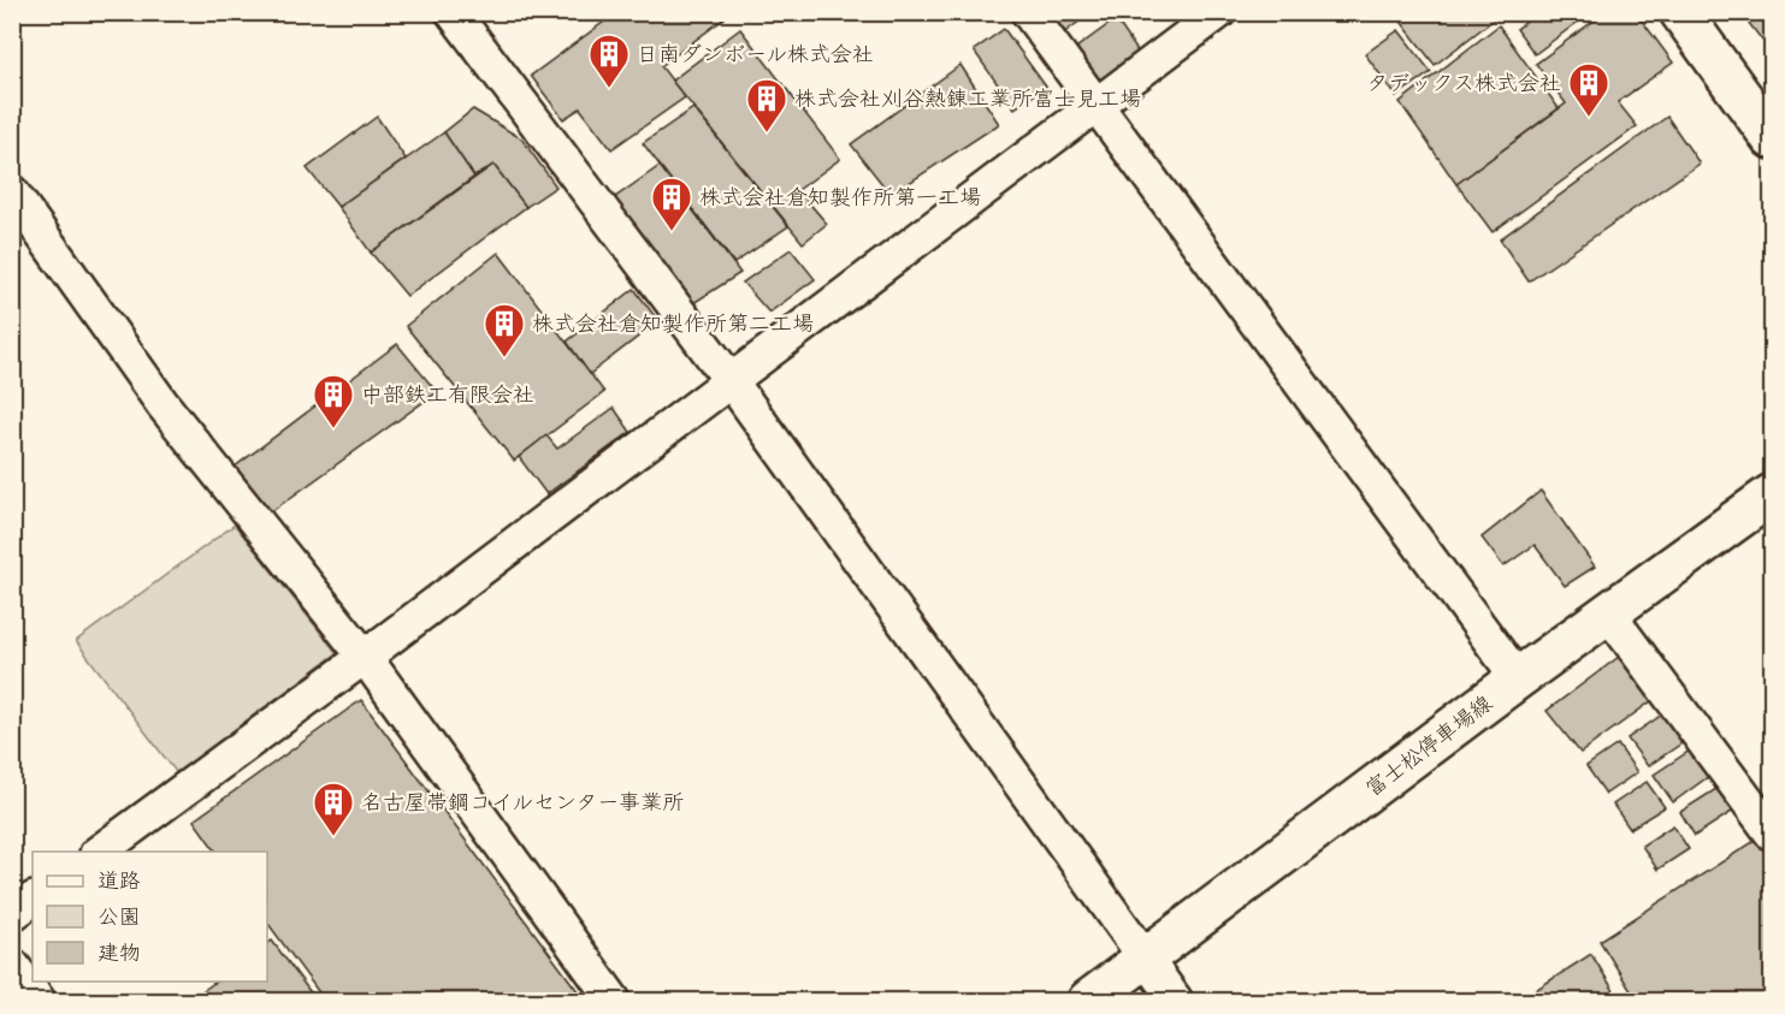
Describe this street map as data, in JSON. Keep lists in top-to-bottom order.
{
  "streets": {
    "main road": ["富士松停車場線"]
  },
  "places": {
    "building": [
      "日南ダンボール株式会社",
      "タデックス株式会社",
      "株式会社刈谷熱錬工業所富士見工場",
      "株式会社倉知製作所第一工場",
      "株式会社倉知製作所第二工場",
      "中部鉄工有限会社",
      "名古屋帯鋼コイルセンター事業所"
    ]
  },
  "legend": ["道路", "公園", "建物"]
}
